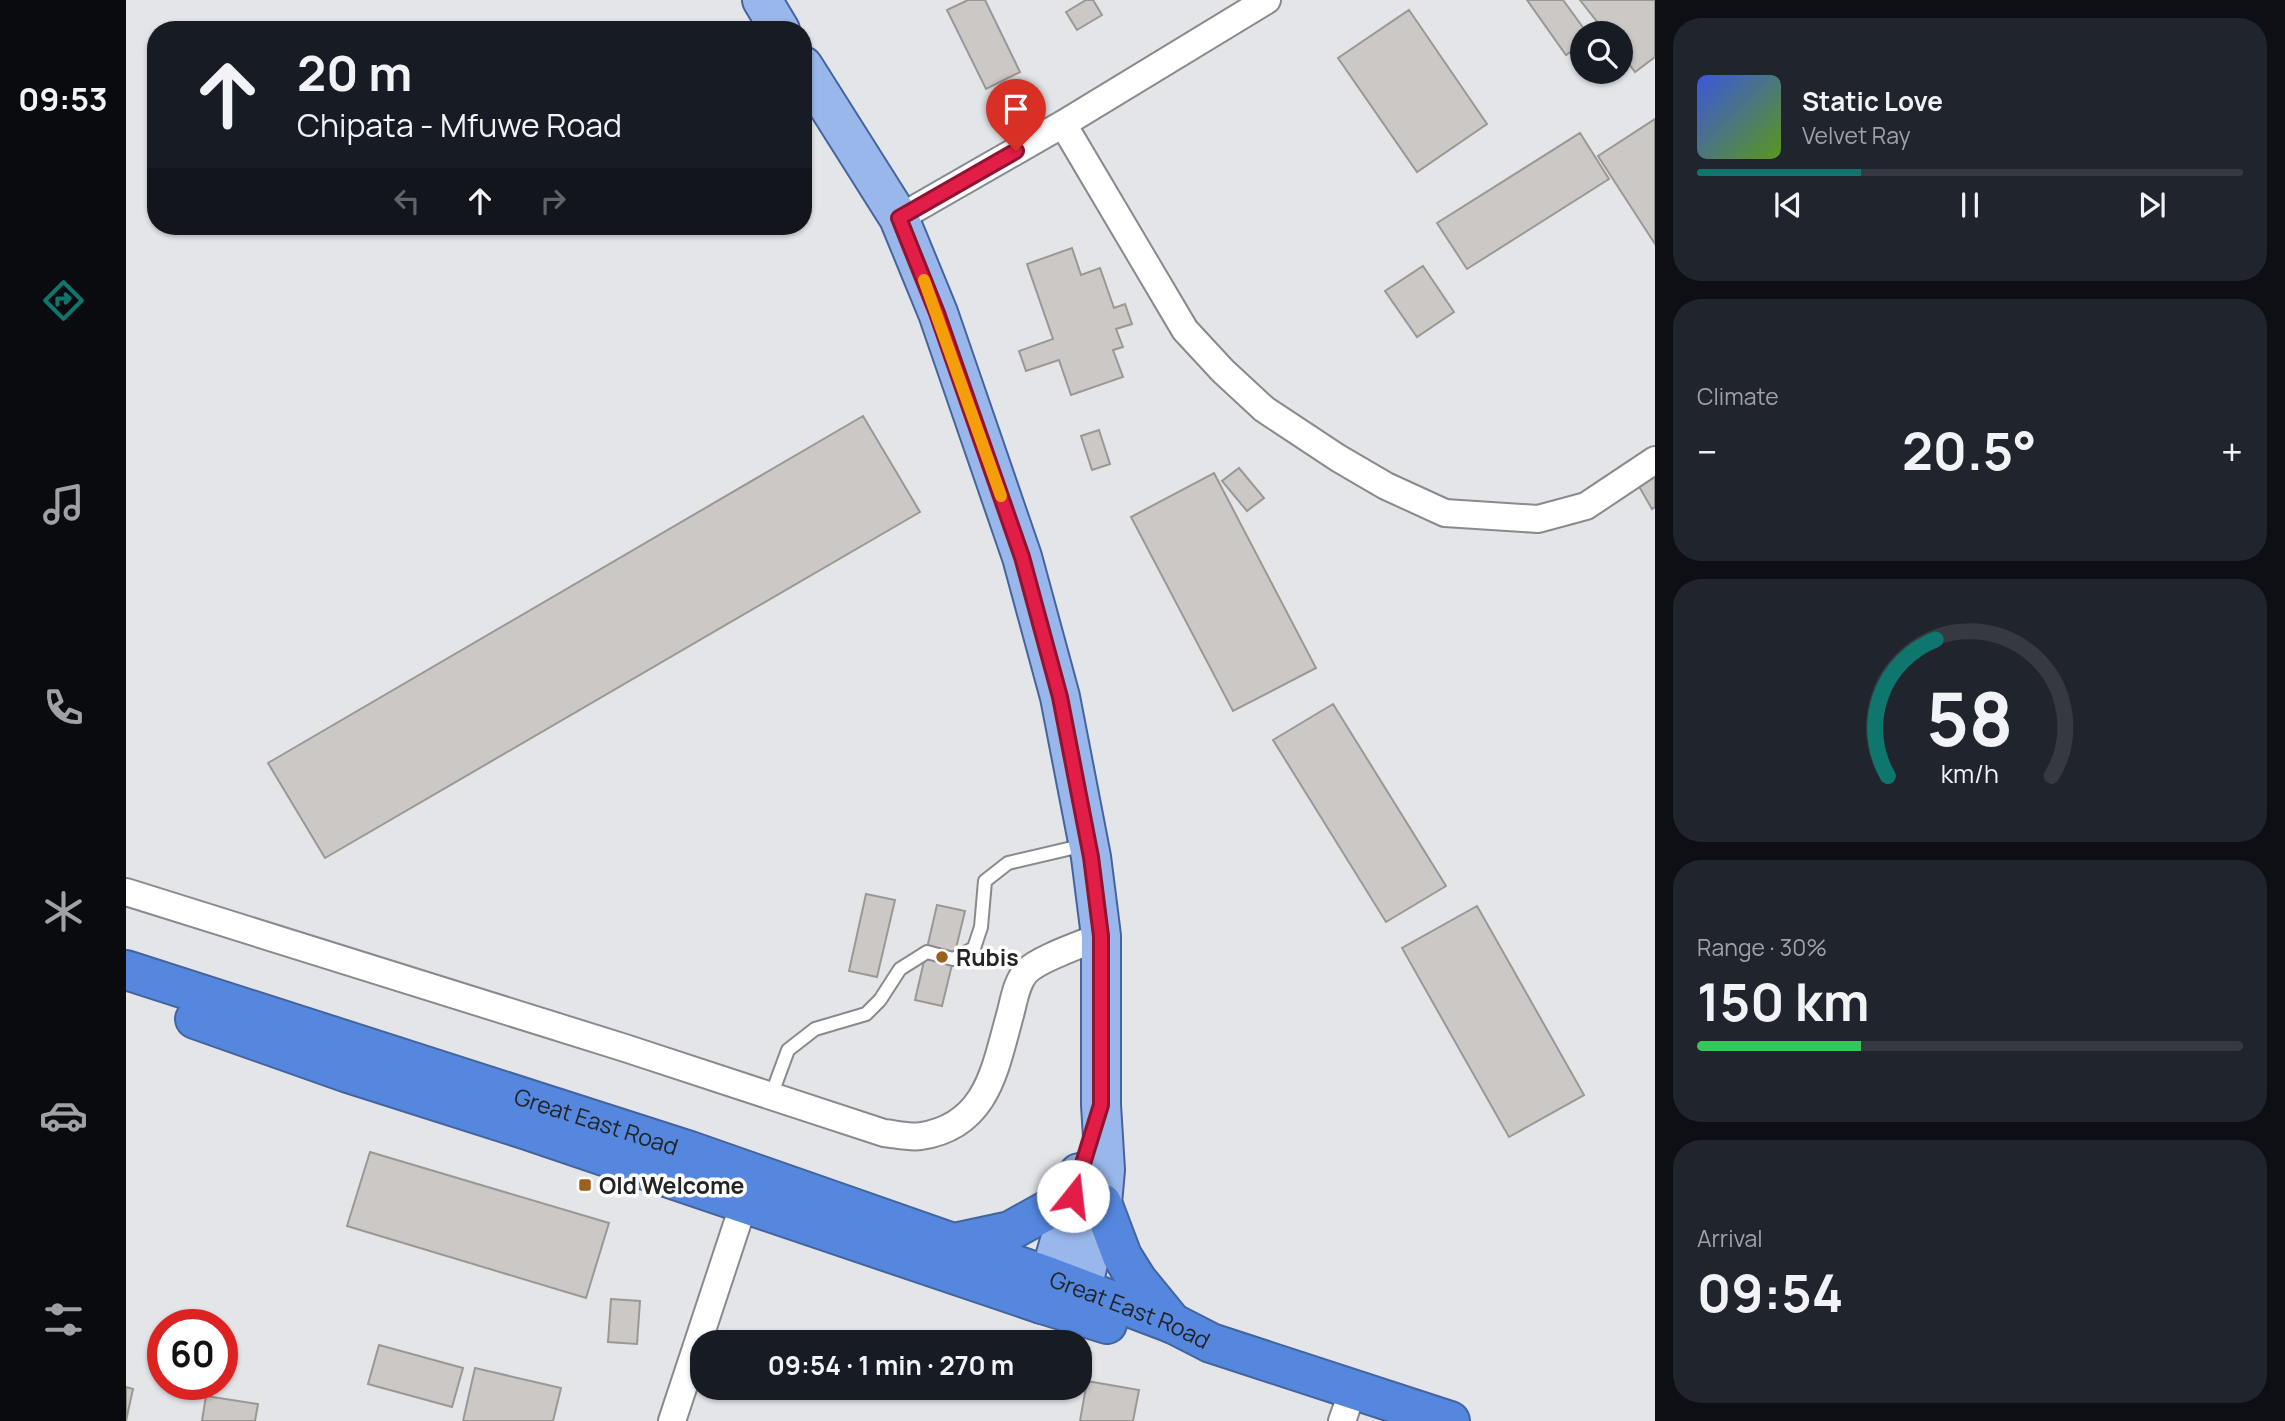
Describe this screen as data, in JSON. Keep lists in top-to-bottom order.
{
  "streets": {
    "highway": ["Great East Road"]
  },
  "places": {
    "other": ["Rubis"],
    "transit": ["Old Welcome"]
  },
  "page": {
    "tabs": "09:53",
    "turn": ["20 m", "Chipata - Mfuwe Road"],
    "song": ["Static Love", "Velvet Ray"],
    "tile": [
      "Climate",
      ["Range · 30%", "150 km"],
      ["Arrival", "09:54"]
    ],
    "heat": ["−", "20.5°", "+"],
    "limit": "60",
    "trip": "09:54 · 1 min · 270 m",
    "gauge": ["58", "km/h"]
  }
}
